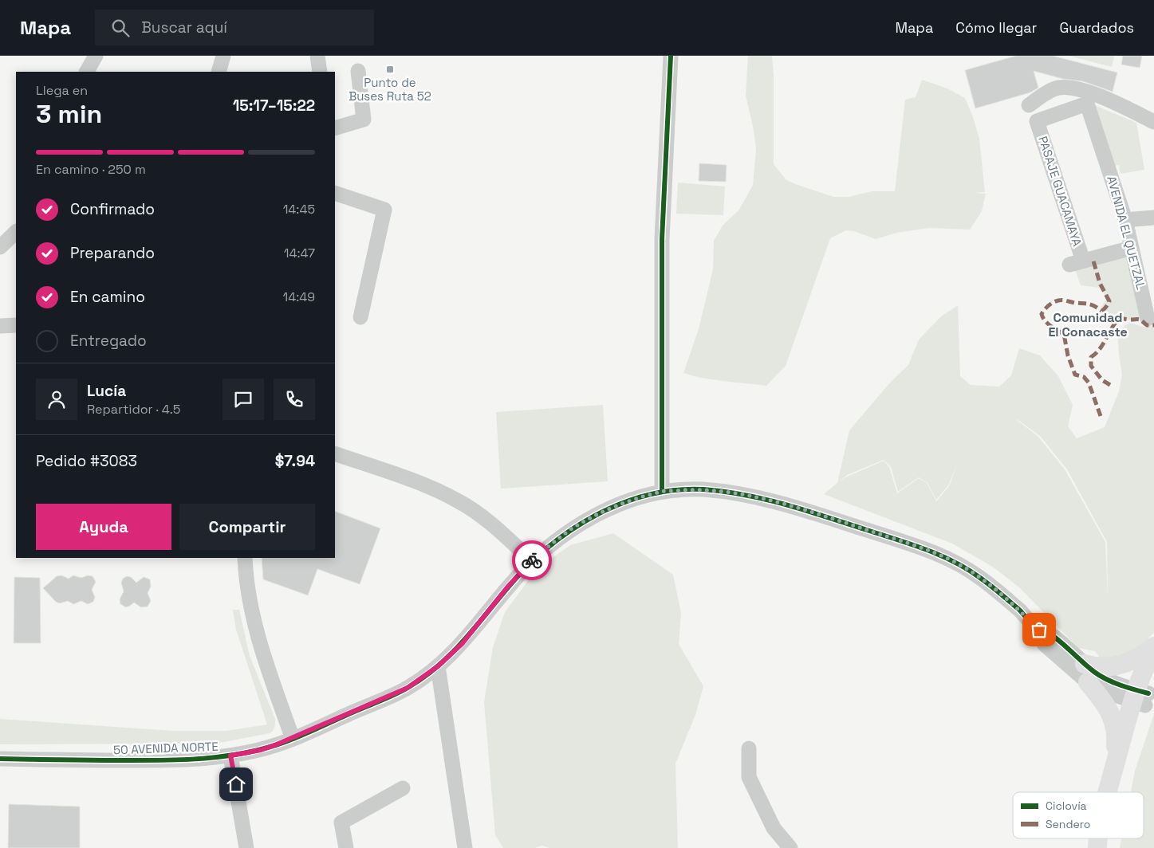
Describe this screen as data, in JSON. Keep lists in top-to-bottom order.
{
  "streets": {
    "street": ["PASAJE GUACAMAYA", "AVENIDA EL QUETZAL", "50 AVENIDA NORTE"]
  },
  "crossings": [
    ["PASAJE GUACAMAYA", "AVENIDA EL QUETZAL"]
  ],
  "districts": ["Comunidad El Conacaste"],
  "places": {
    "transit": ["Punto de Buses Ruta 52"]
  },
  "legend": ["Ciclovía", "Sendero"],
  "page": {
    "header": "Mapa",
    "search": "Buscar aquí",
    "nav": ["Mapa", "Cómo llegar", "Guardados"],
    "heading": ["3 min", "Llega en", "15:17–15:22"],
    "panel": [
      "Lucía",
      "Repartidor · 4.5",
      "Pedido #3083",
      "$7.94"
    ],
    "bar": "En camino · 250 m",
    "list": [
      ["Confirmado", "14:45"],
      ["Preparando", "14:47"],
      ["En camino", "14:49"],
      "Entregado"
    ],
    "buttons": ["Ayuda", "Compartir"]
  }
}
